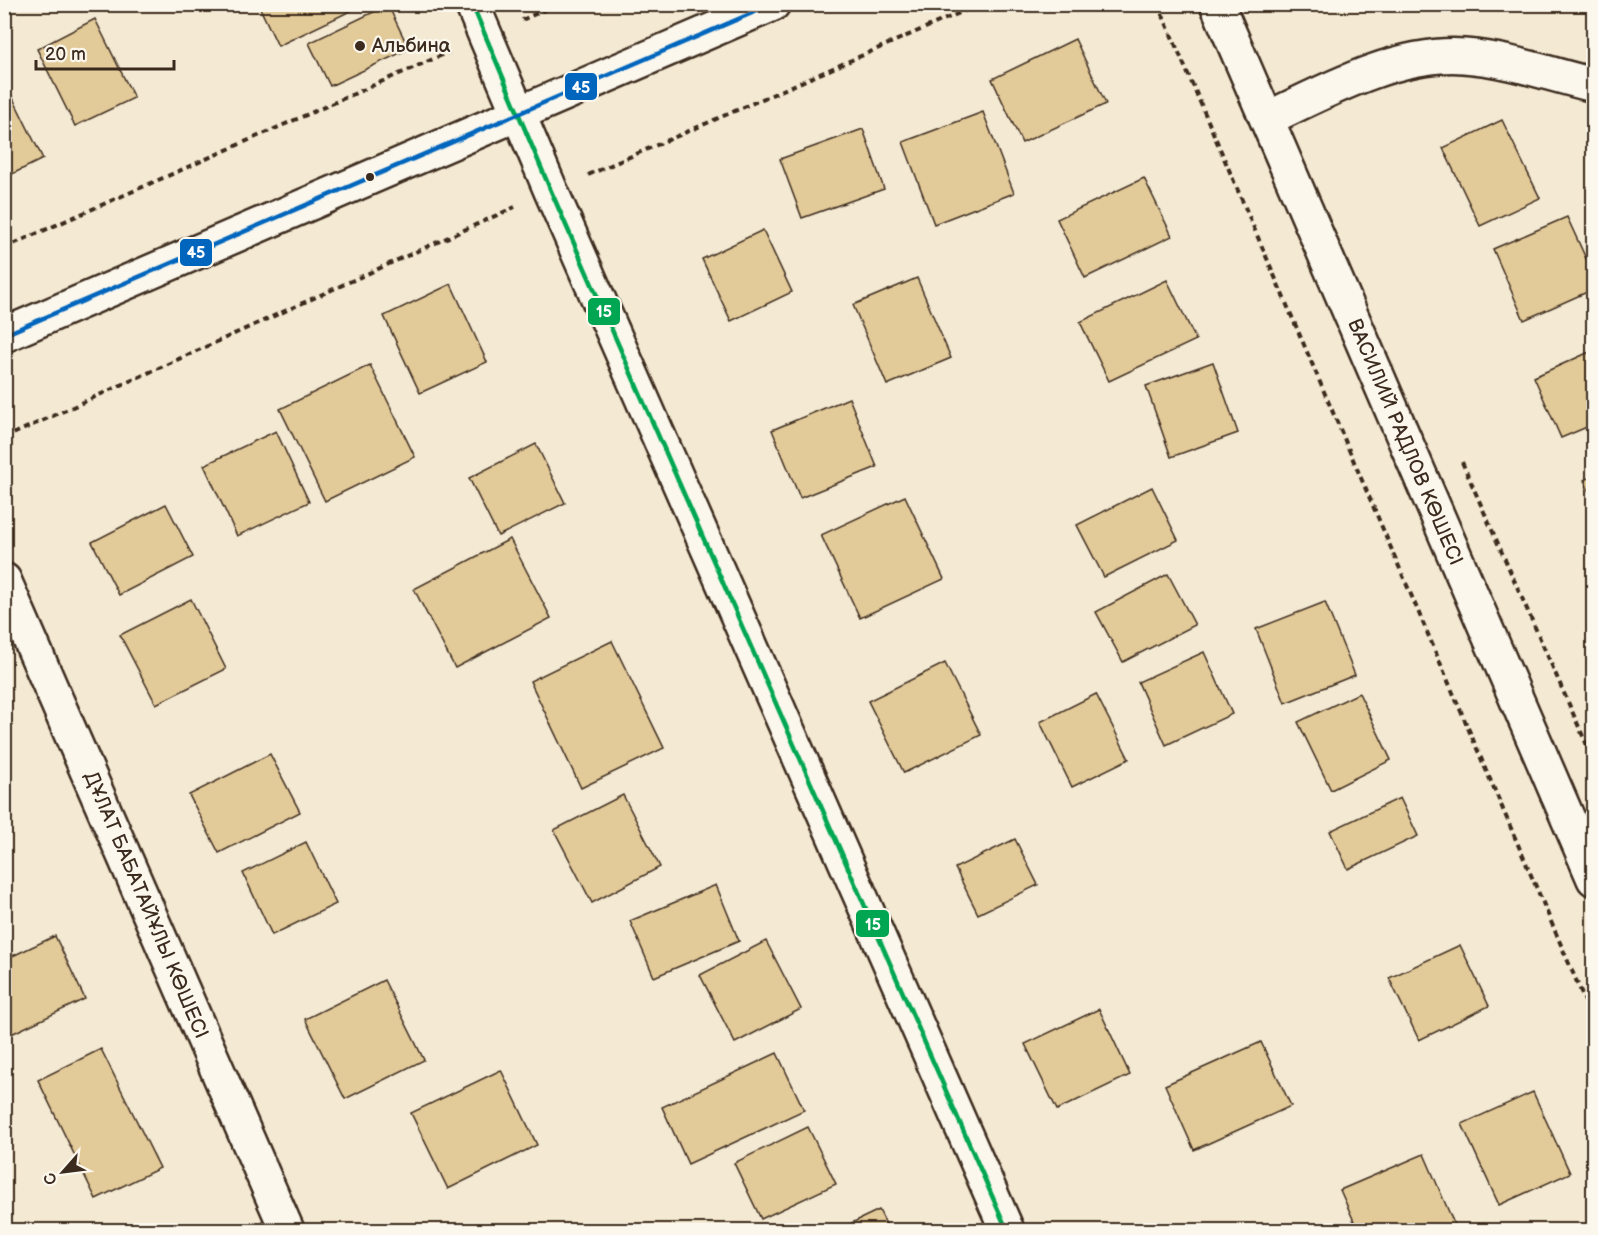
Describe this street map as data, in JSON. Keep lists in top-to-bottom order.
{
  "streets": {
    "street": ["ВАСИЛИЙ РАДЛОВ КӨШЕСІ", "ДҰЛАТ БАБАТАЙҰЛЫ КӨШЕСІ"]
  },
  "places": ["Альбина"],
  "lines": ["transit line 15", "transit line 45"],
  "scale_bar": "20 m",
  "north": "bottom left"
}
